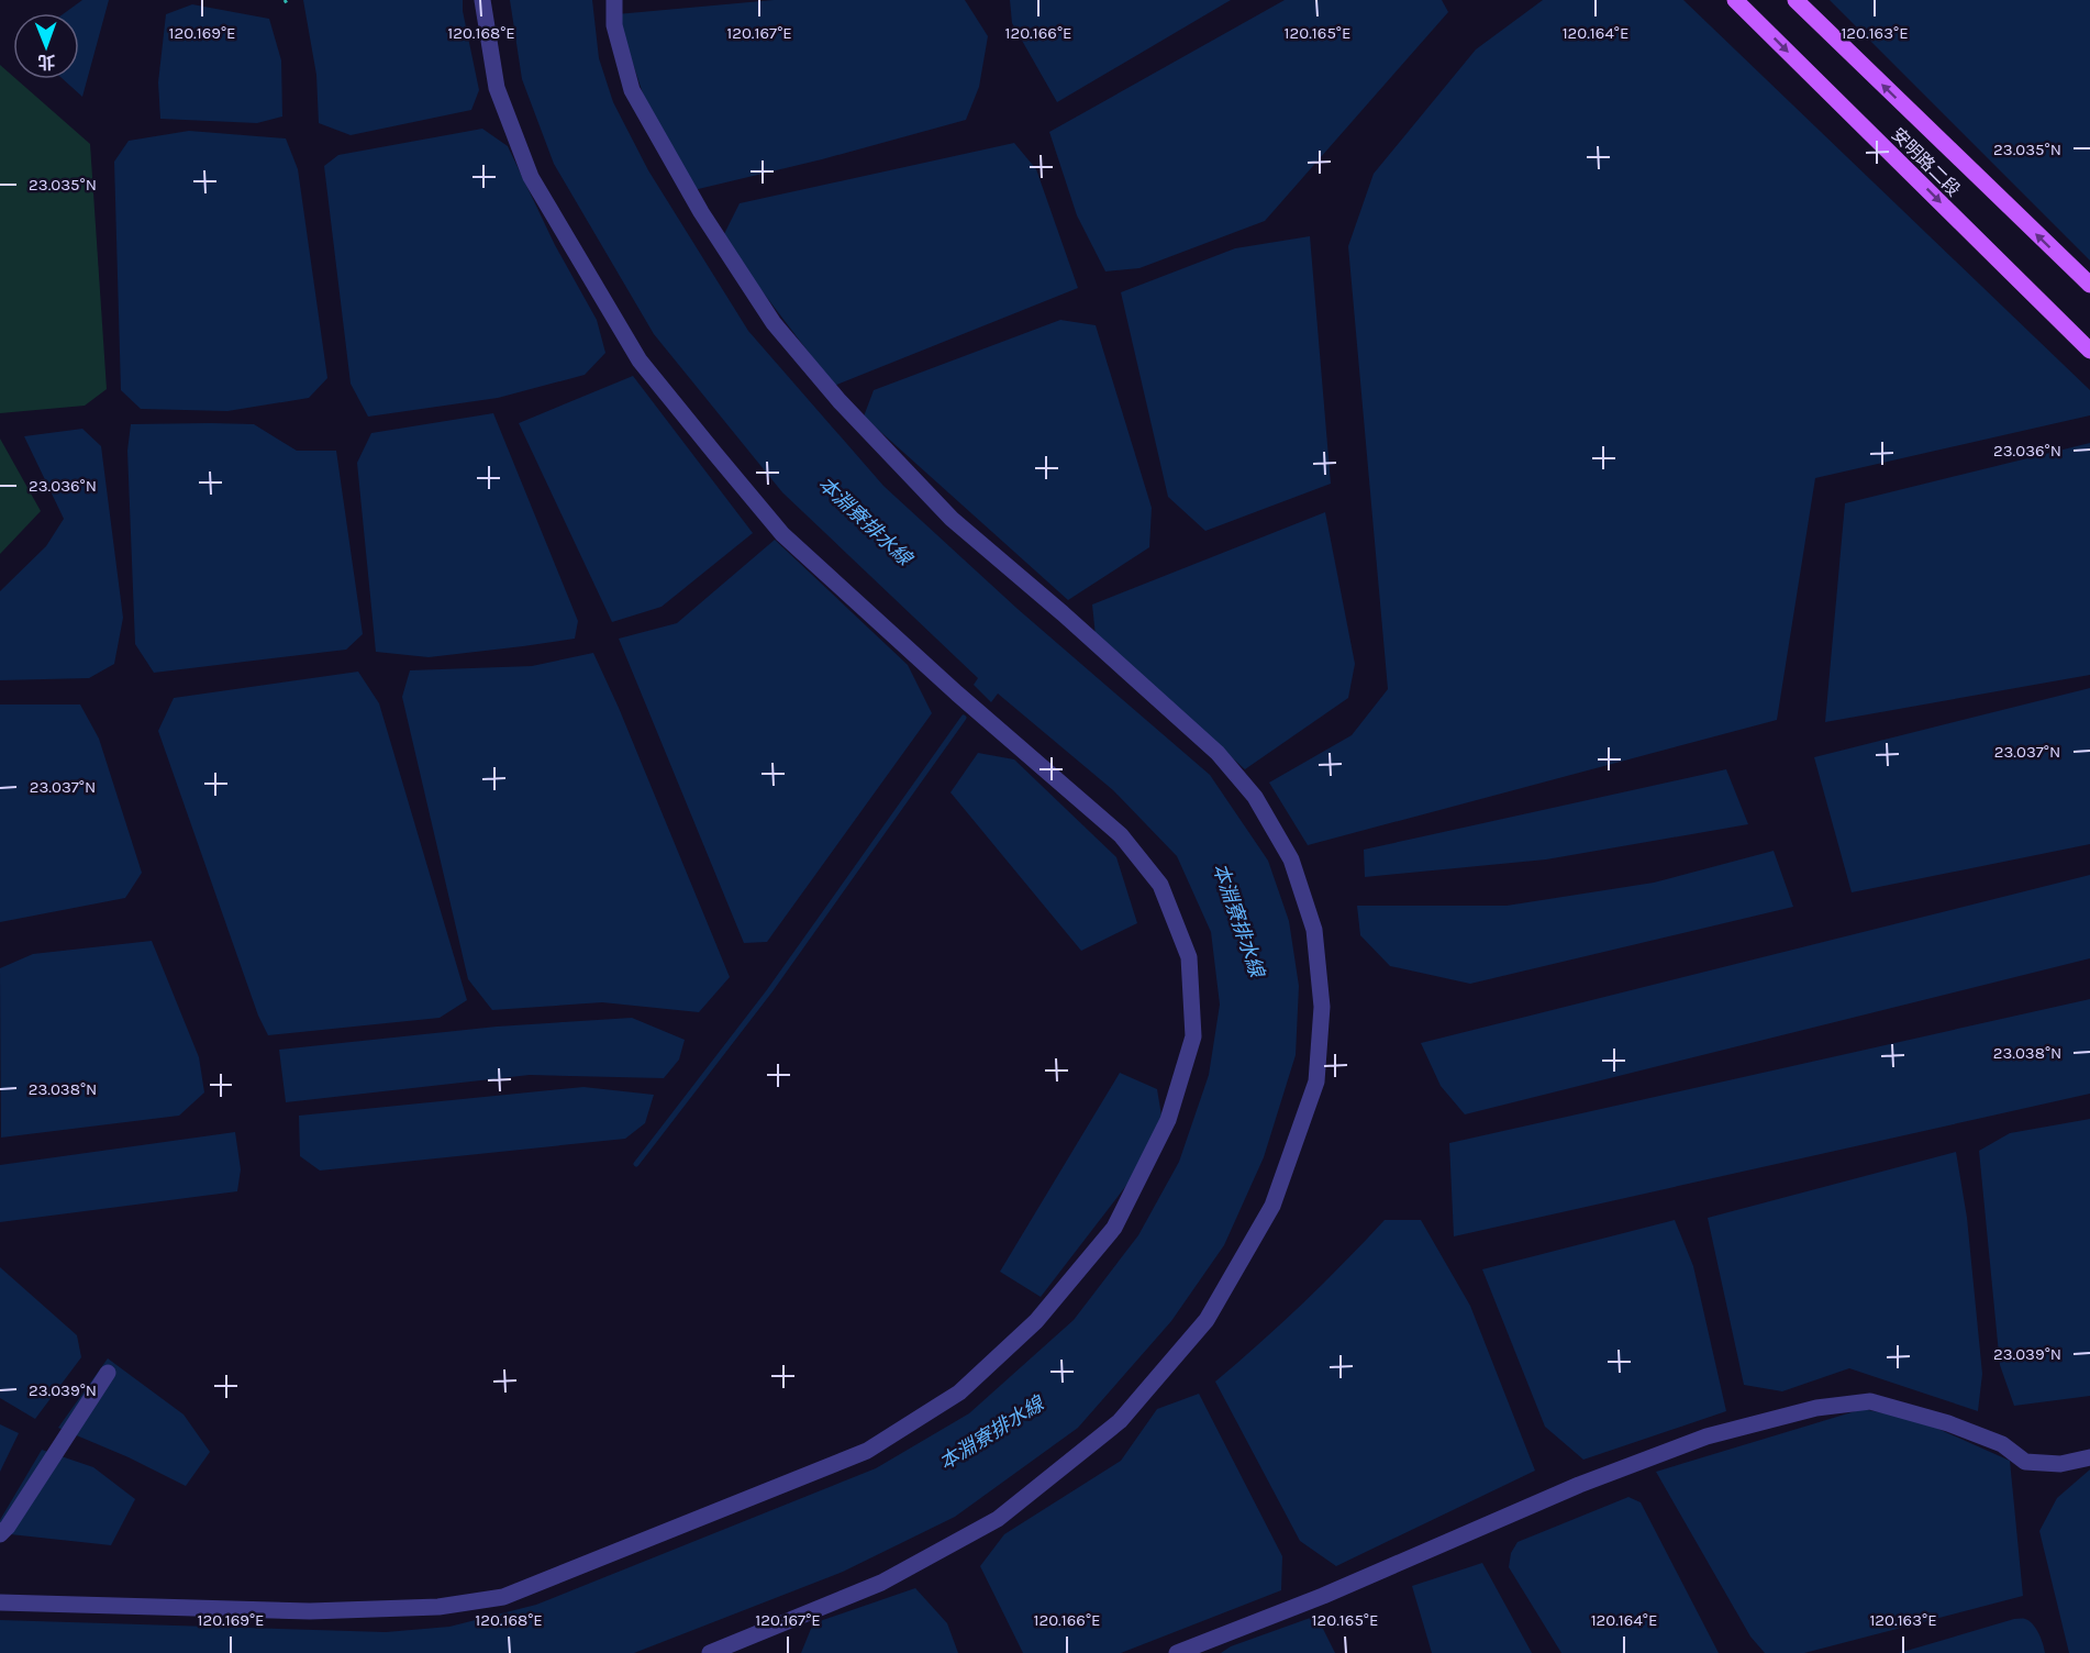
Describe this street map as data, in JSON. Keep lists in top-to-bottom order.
{
  "streets": {
    "main road": ["安明路二段"]
  },
  "water": ["本淵寮排水線"],
  "north": "bottom",
  "coordinates": [
    "120.169°E",
    "120.168°E",
    "120.167°E",
    "120.166°E",
    "120.165°E",
    "120.164°E",
    "120.163°E",
    "23.035°N",
    "23.036°N",
    "23.037°N",
    "23.038°N",
    "23.039°N"
  ]
}
